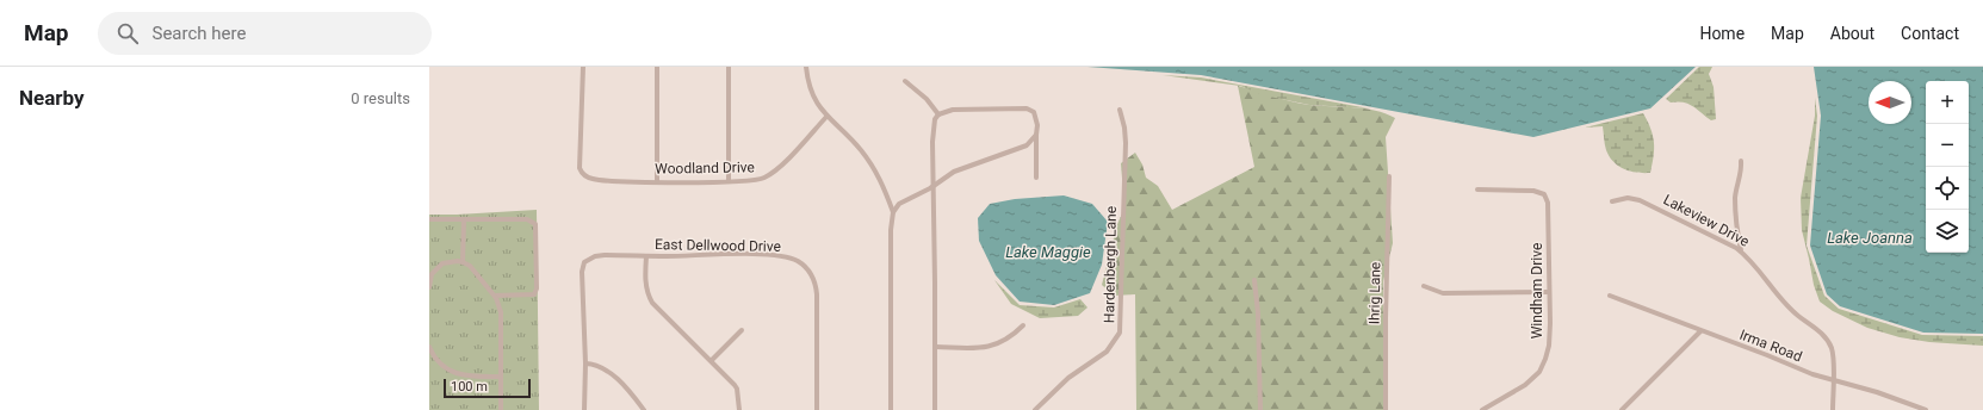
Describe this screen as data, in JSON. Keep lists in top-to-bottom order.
{
  "streets": {
    "street": [
      "Woodland Drive",
      "Lakeview Drive",
      "East Dellwood Drive",
      "Hardenbergh Lane",
      "Windham Drive",
      "Ihrig Lane",
      "Irma Road"
    ]
  },
  "crossings": [
    ["Lakeview Drive", "Irma Road"]
  ],
  "water": ["Lake Joanna", "Lake Maggie"],
  "scale_bar": "100 m",
  "north": "left",
  "page": {
    "header": "Map",
    "search": "Search here",
    "nav": [
      "Home",
      "Map",
      "About",
      "Contact"
    ],
    "heading": ["Nearby", "0 results"],
    "map_buttons": ["+", "−"],
    "scale": "100 m"
  }
}
